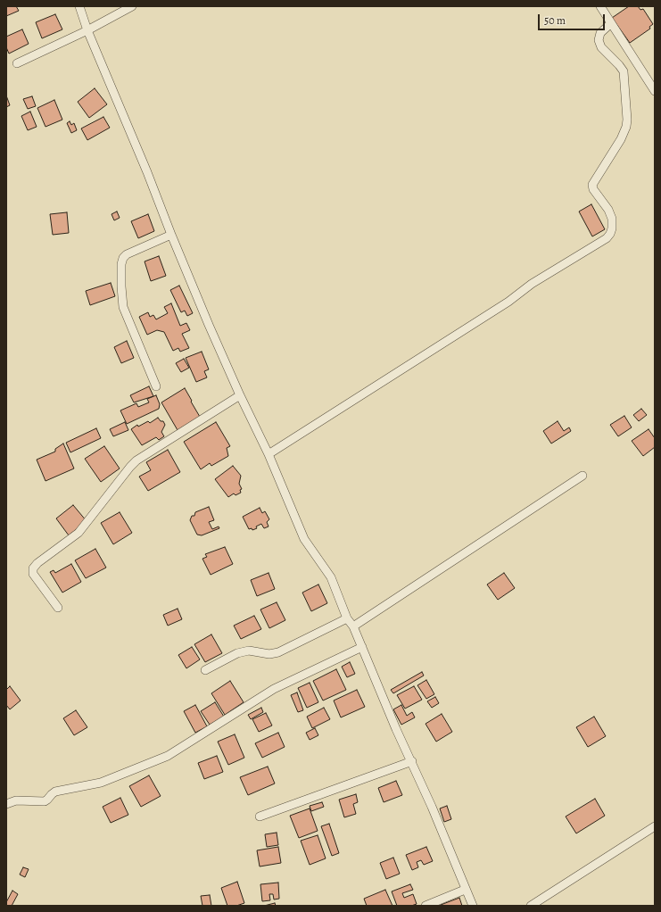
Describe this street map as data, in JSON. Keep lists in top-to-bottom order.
{
  "scale_bar": "50 m"
}
